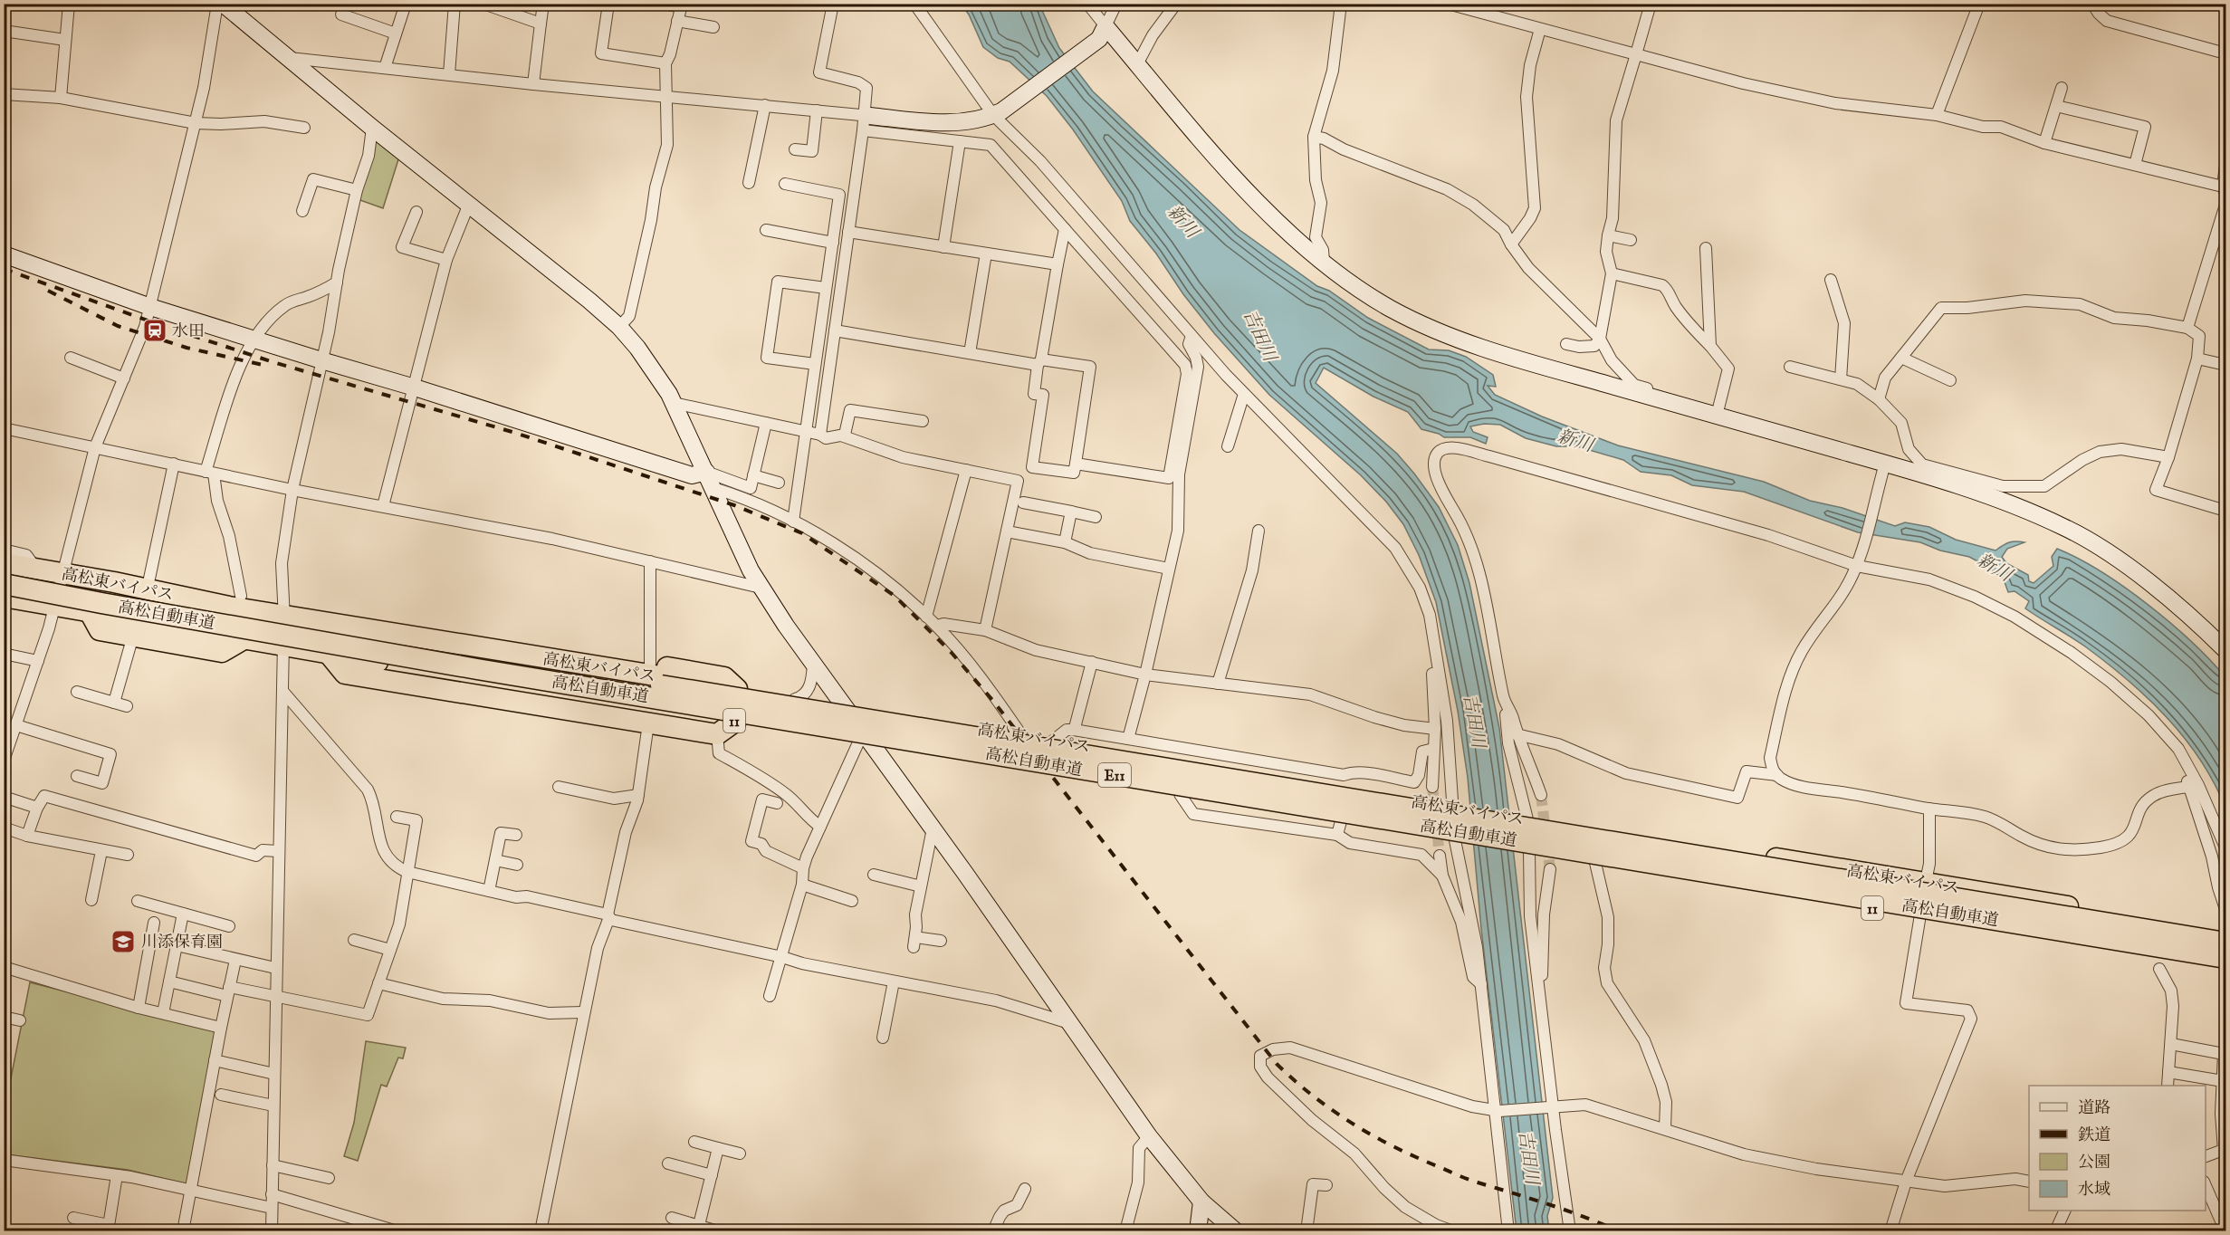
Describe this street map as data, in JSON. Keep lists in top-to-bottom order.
{
  "streets": {
    "highway": [
      "高松東バイパス",
      "高松自動車道",
      "11",
      "E11"
    ]
  },
  "water": ["新川", "吉田川"],
  "places": {
    "station": ["水田"],
    "school or university": ["川添保育園"]
  },
  "legend": [
    "道路",
    "鉄道",
    "公園",
    "水域"
  ]
}
